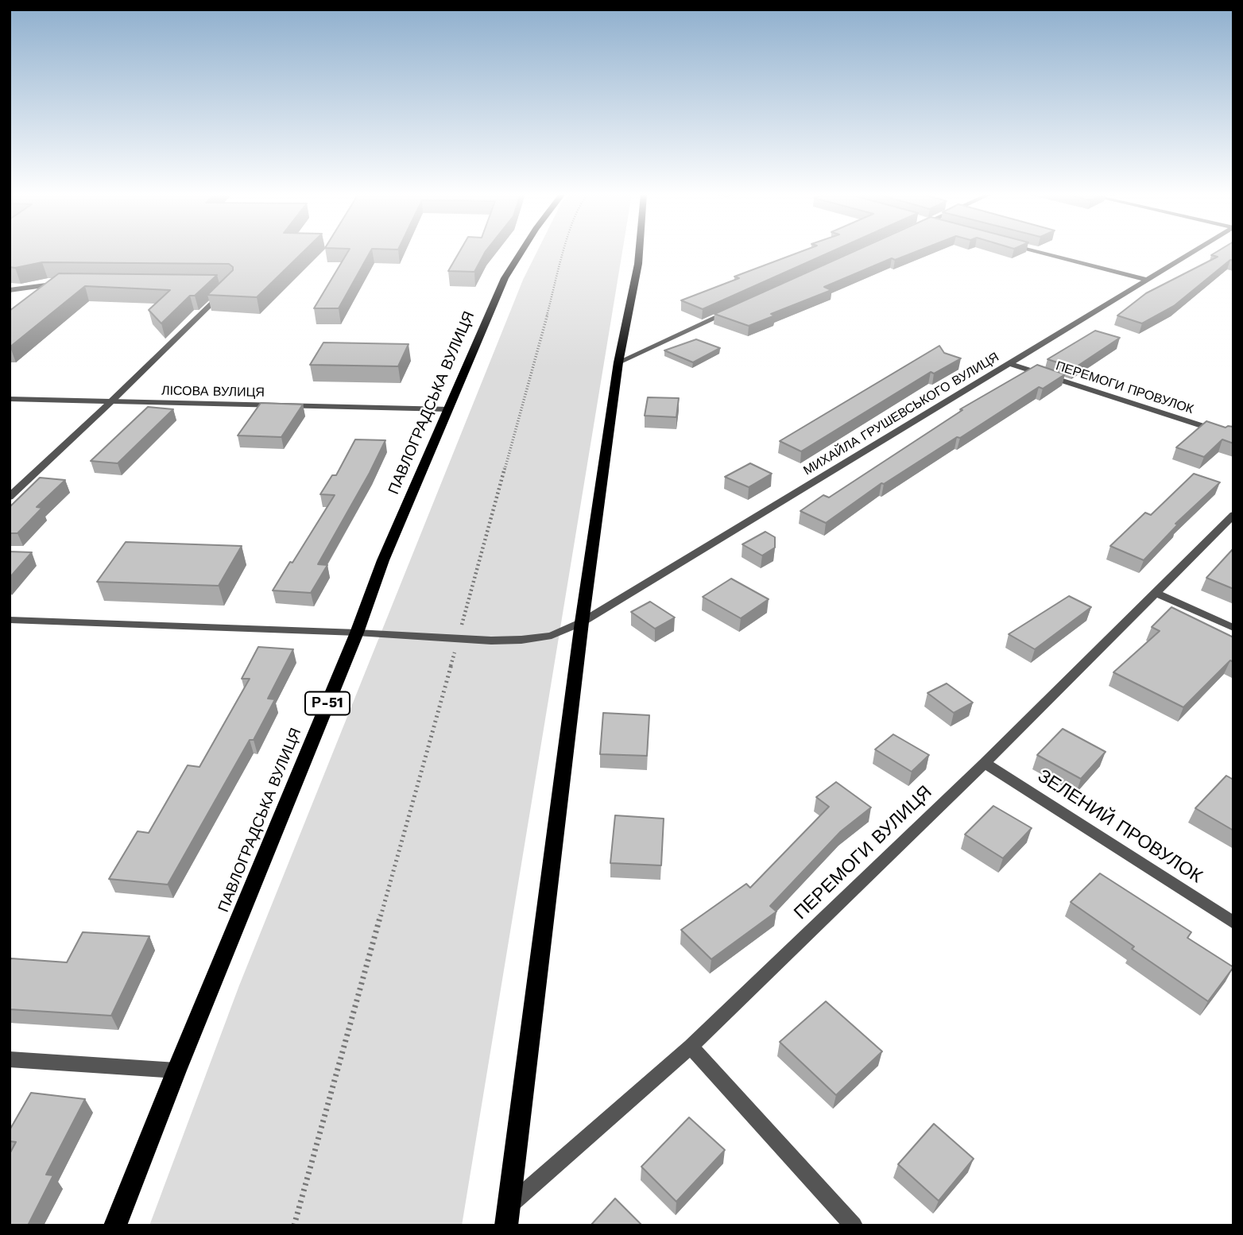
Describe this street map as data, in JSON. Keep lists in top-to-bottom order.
{
  "streets": {
    "main road": ["ПАВЛОГРАДСЬКА ВУЛИЦЯ", "Р-51"],
    "street": [
      "ПЕРЕМОГИ ПРОВУЛОК",
      "ЛІСОВА ВУЛИЦЯ",
      "МИХАЙЛА ГРУШЕВСЬКОГО ВУЛИЦЯ",
      "ЗЕЛЕНИЙ ПРОВУЛОК",
      "ПЕРЕМОГИ ВУЛИЦЯ"
    ]
  },
  "crossings": [
    ["ПЕРЕМОГИ ПРОВУЛОК", "МИХАЙЛА ГРУШЕВСЬКОГО ВУЛИЦЯ"],
    ["ЛІСОВА ВУЛИЦЯ", "ПАВЛОГРАДСЬКА ВУЛИЦЯ"],
    ["ПАВЛОГРАДСЬКА ВУЛИЦЯ", "МИХАЙЛА ГРУШЕВСЬКОГО ВУЛИЦЯ"],
    ["ЗЕЛЕНИЙ ПРОВУЛОК", "ПЕРЕМОГИ ВУЛИЦЯ"]
  ]
}
